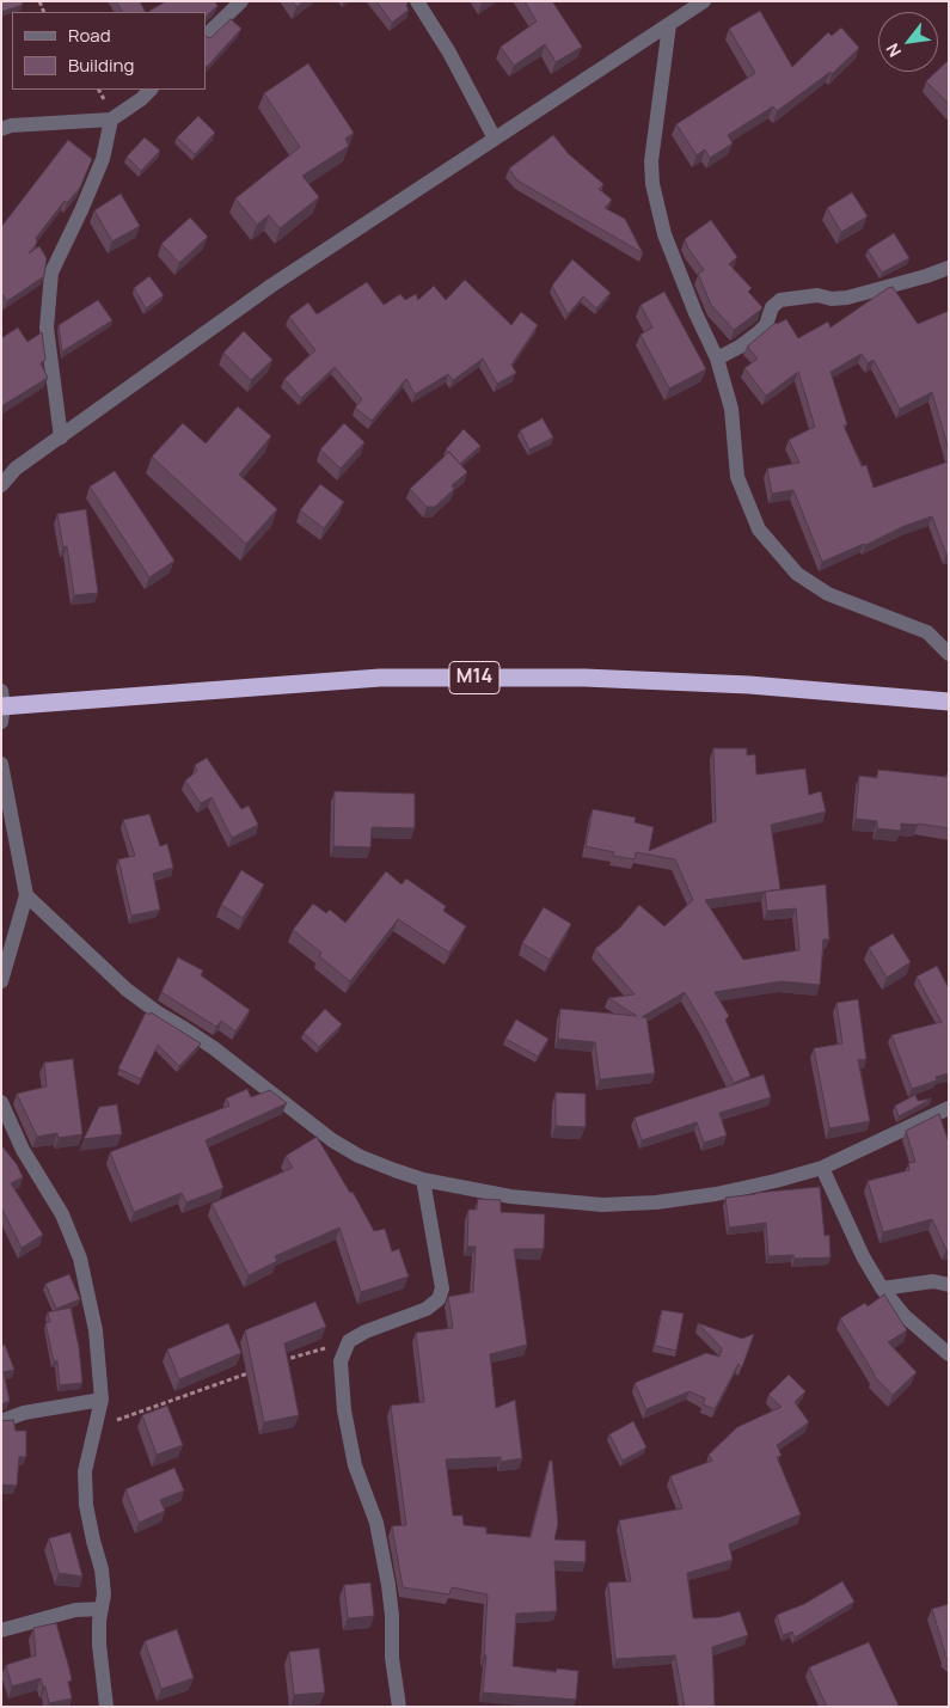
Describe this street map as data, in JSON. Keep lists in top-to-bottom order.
{
  "streets": {
    "highway": ["M14"]
  },
  "legend": ["Road", "Building"],
  "north": "bottom left"
}
